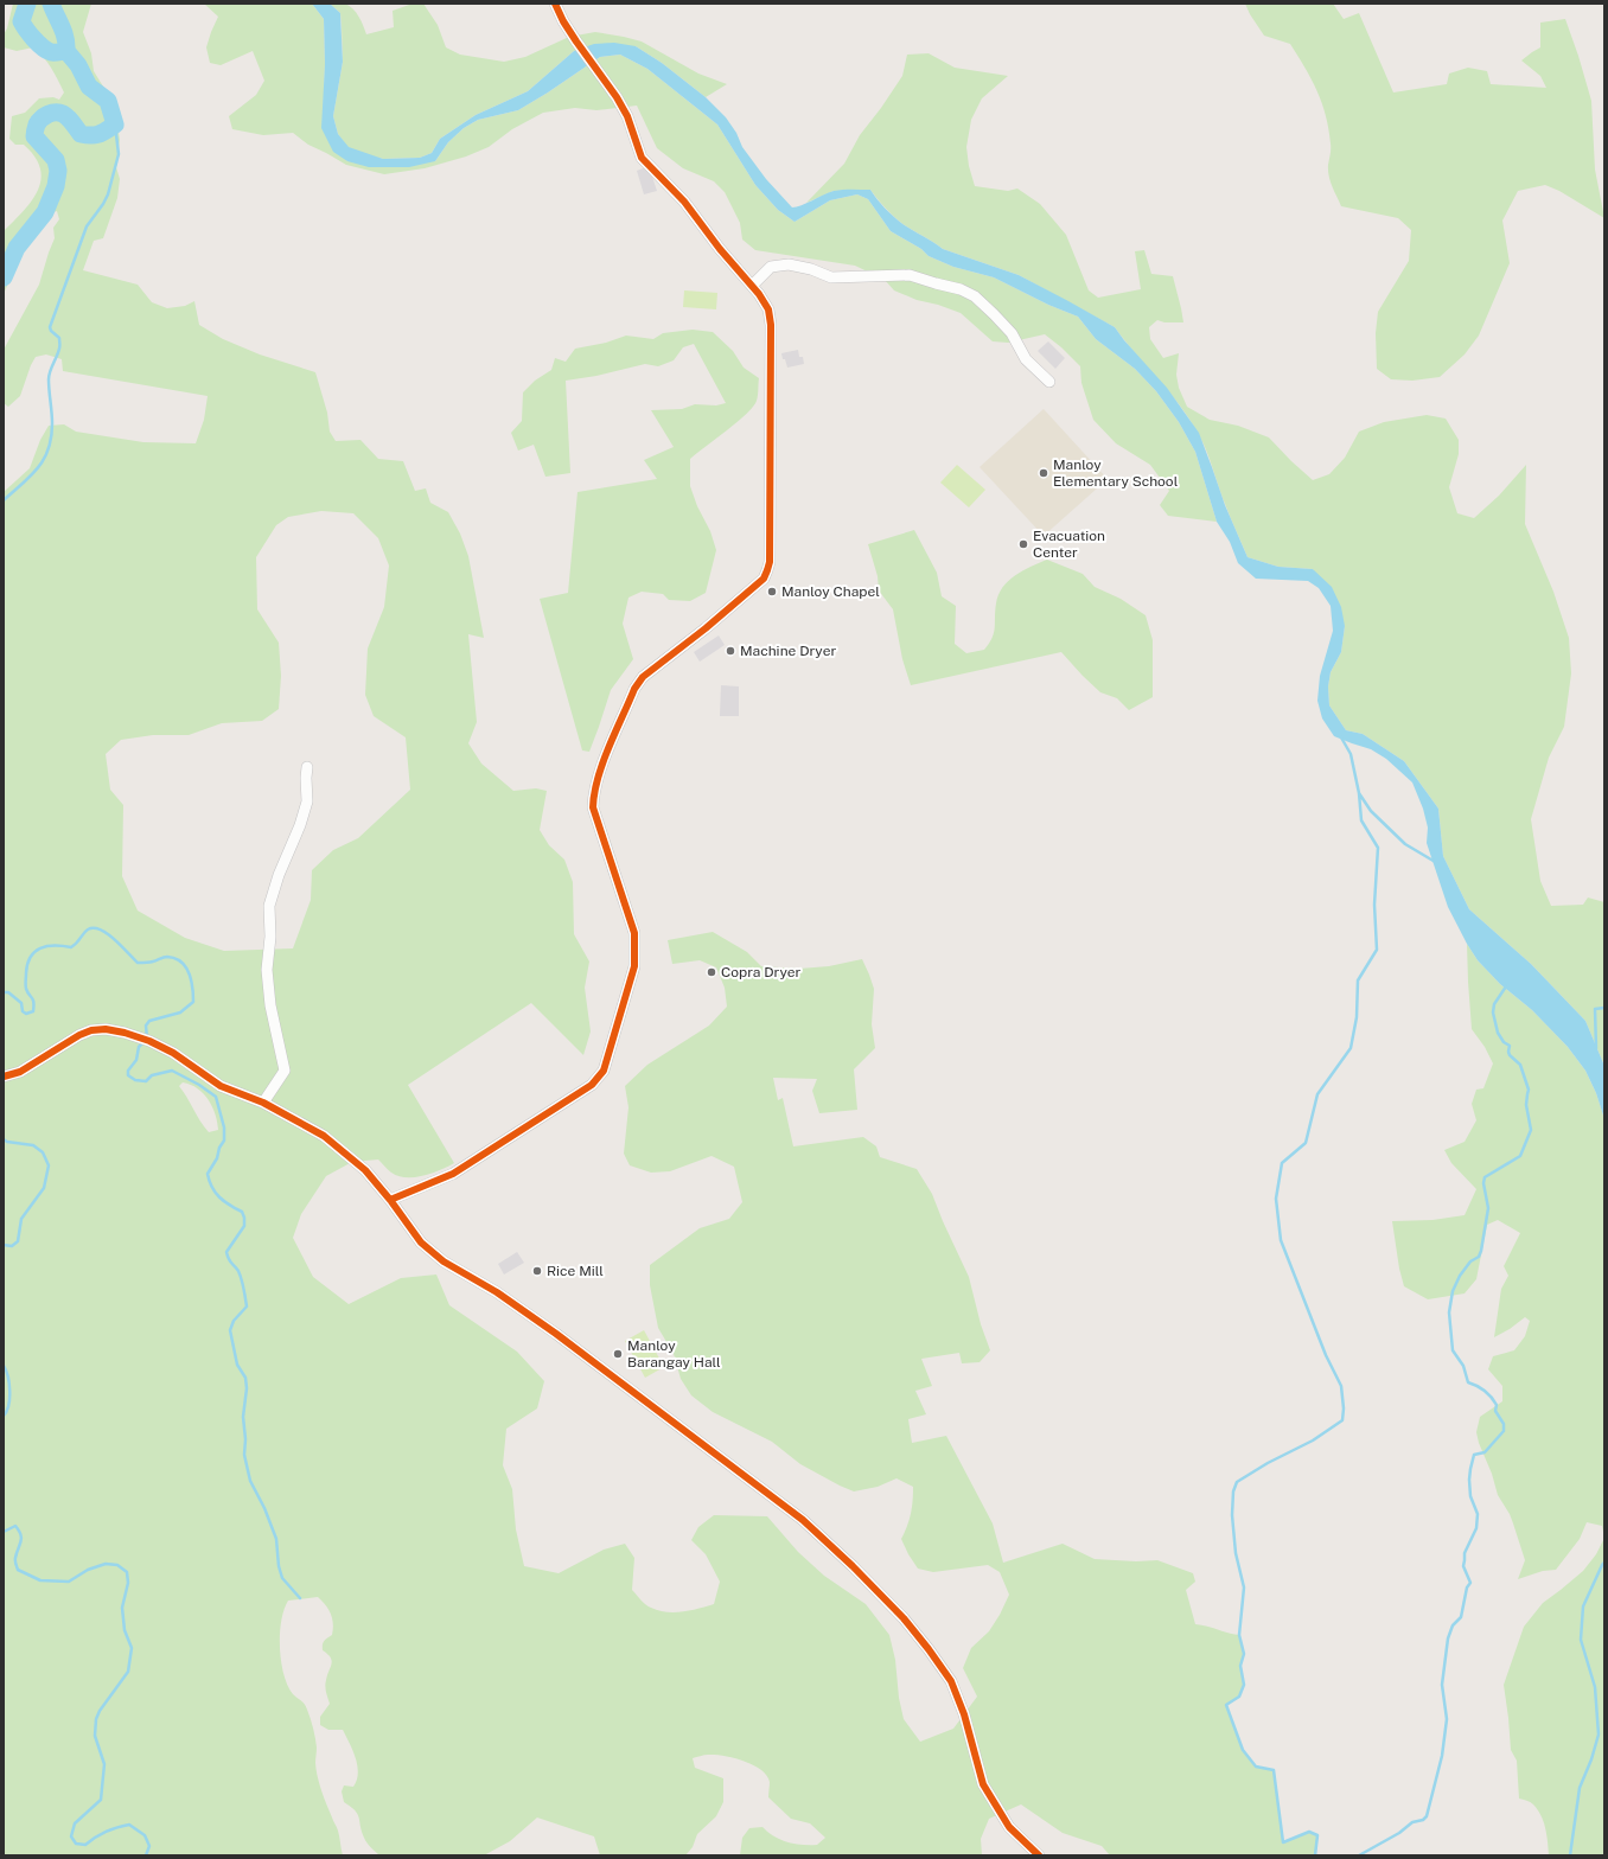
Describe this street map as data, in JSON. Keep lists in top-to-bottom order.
{
  "places": [
    "Manloy Elementary School",
    "Evacuation Center",
    "Manloy Chapel",
    "Machine Dryer",
    "Copra Dryer",
    "Rice Mill",
    "Manloy Barangay Hall"
  ]
}
